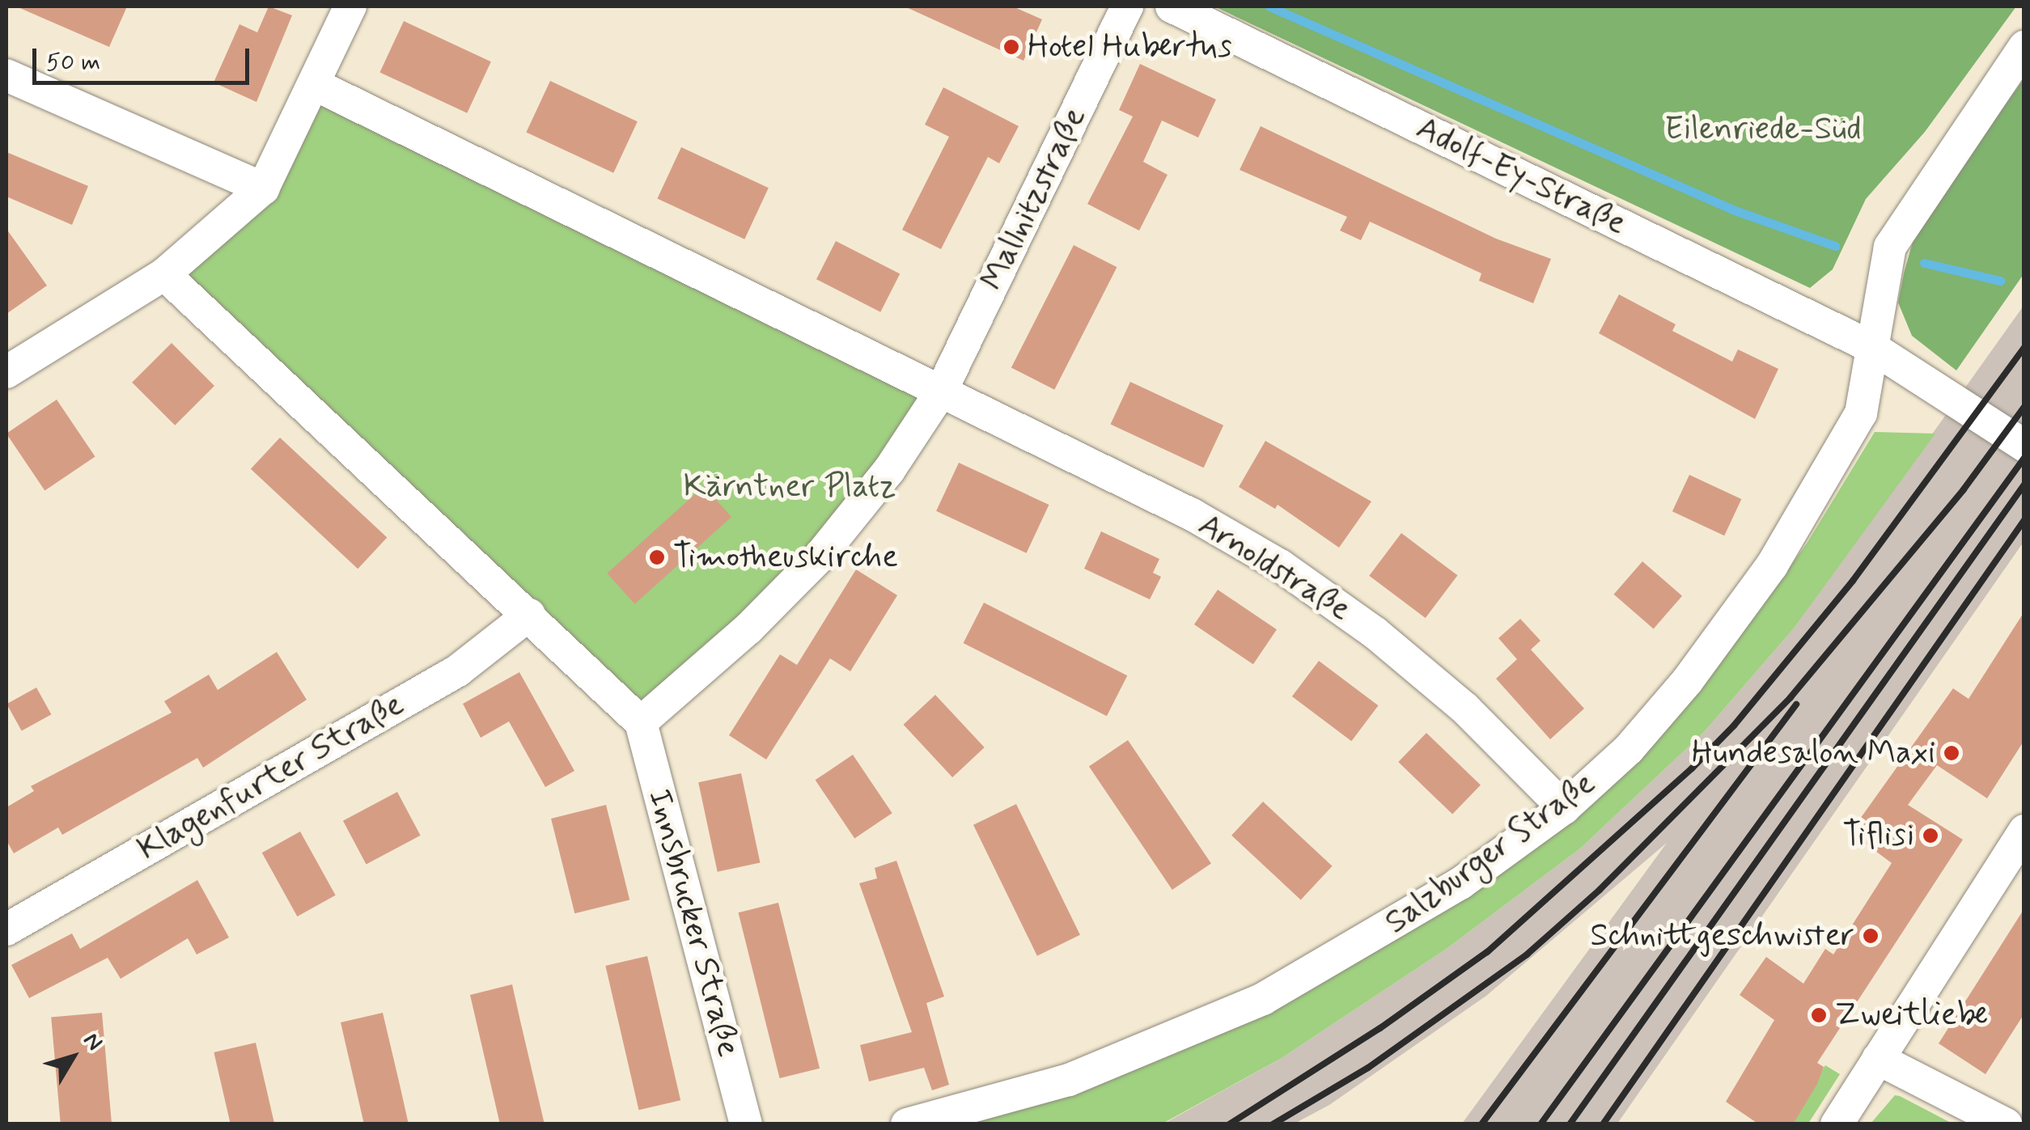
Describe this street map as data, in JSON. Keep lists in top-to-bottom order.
{
  "streets": {
    "street": [
      "Adolf-Ey-Straße",
      "Mallnitzstraße",
      "Arnoldstraße",
      "Klagenfurter Straße",
      "Salzburger Straße",
      "Innsbrucker Straße"
    ]
  },
  "crossings": [
    ["Adolf-Ey-Straße", "Salzburger Straße"],
    ["Mallnitzstraße", "Arnoldstraße"],
    ["Arnoldstraße", "Salzburger Straße"]
  ],
  "parks": ["Eilenriede-Süd", "Kärntner Platz"],
  "places": [
    "Hotel Hubertus",
    "Timotheuskirche",
    "Hundesalon Maxi",
    "Tiflisi",
    "Schnittgeschwister",
    "Zweitliebe"
  ],
  "scale_bar": "50 m",
  "north": "top right"
}
